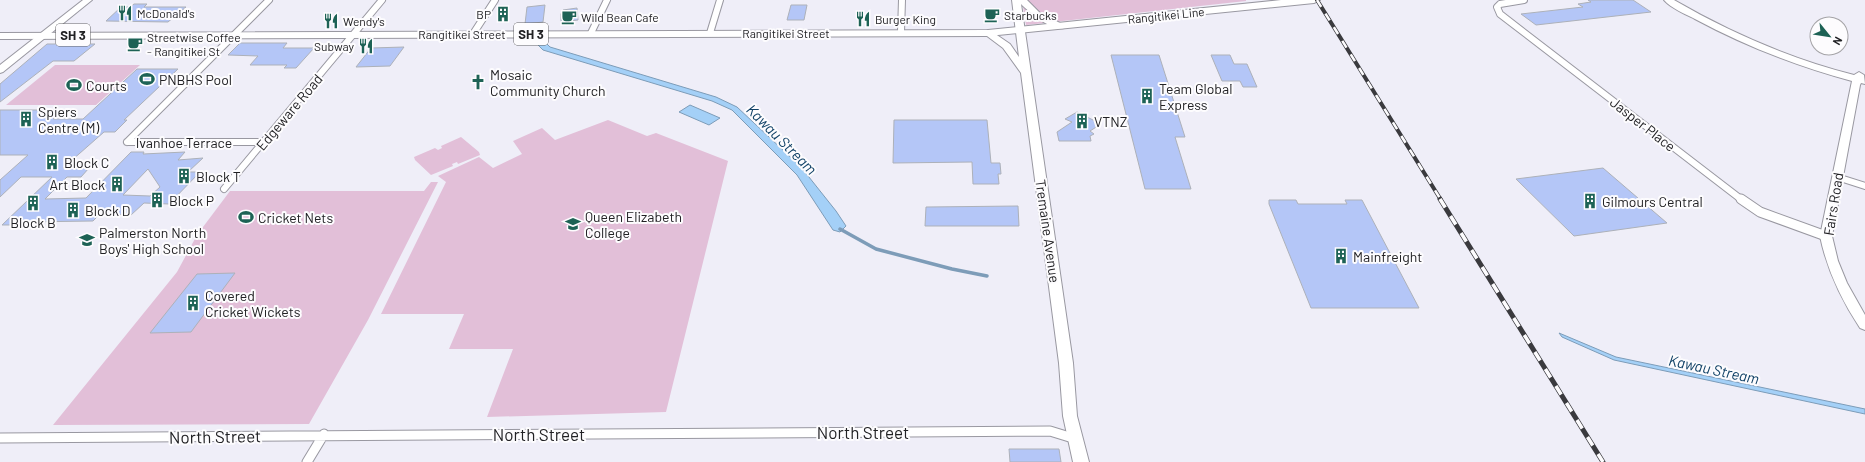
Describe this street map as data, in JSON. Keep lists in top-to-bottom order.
{
  "streets": {
    "highway": ["Rangitikei Line", "Rangitikei Street", "SH 3"],
    "main road": ["Fairs Road", "Tremaine Avenue"],
    "street": [
      "Edgeware Road",
      "Jasper Place",
      "Ivanhoe Terrace",
      "North Street"
    ]
  },
  "crossings": [
    ["Rangitikei Line", "Rangitikei Street"],
    ["Rangitikei Line", "Tremaine Avenue"],
    ["Rangitikei Street", "Edgeware Road"],
    ["Rangitikei Street", "Ivanhoe Terrace"],
    ["Rangitikei Street", "Tremaine Avenue"],
    ["Edgeware Road", "Ivanhoe Terrace"],
    ["Jasper Place", "Fairs Road"],
    ["Tremaine Avenue", "North Street"]
  ],
  "water": ["Kawau Stream"],
  "places": {
    "restaurant": [
      "McDonald's",
      "Burger King",
      "Wendy's",
      "Subway"
    ],
    "building": [
      "BP",
      "Team Global Express",
      "Spiers Centre (M)",
      "VTNZ",
      "Block C",
      "Block T",
      "Art Block",
      "Block P",
      "Gilmours Central",
      "Block B",
      "Block D",
      "Mainfreight",
      "Covered Cricket Wickets"
    ],
    "cafe": ["Starbucks", "Wild Bean Cafe", "Streetwise Coffee - Rangitikei St"],
    "sports": ["PNBHS Pool", "Courts", "Cricket Nets"],
    "church": ["Mosaic Community Church"],
    "school or university": ["Queen Elizabeth College", "Palmerston North Boys' High School"]
  },
  "north": "bottom right"
}
